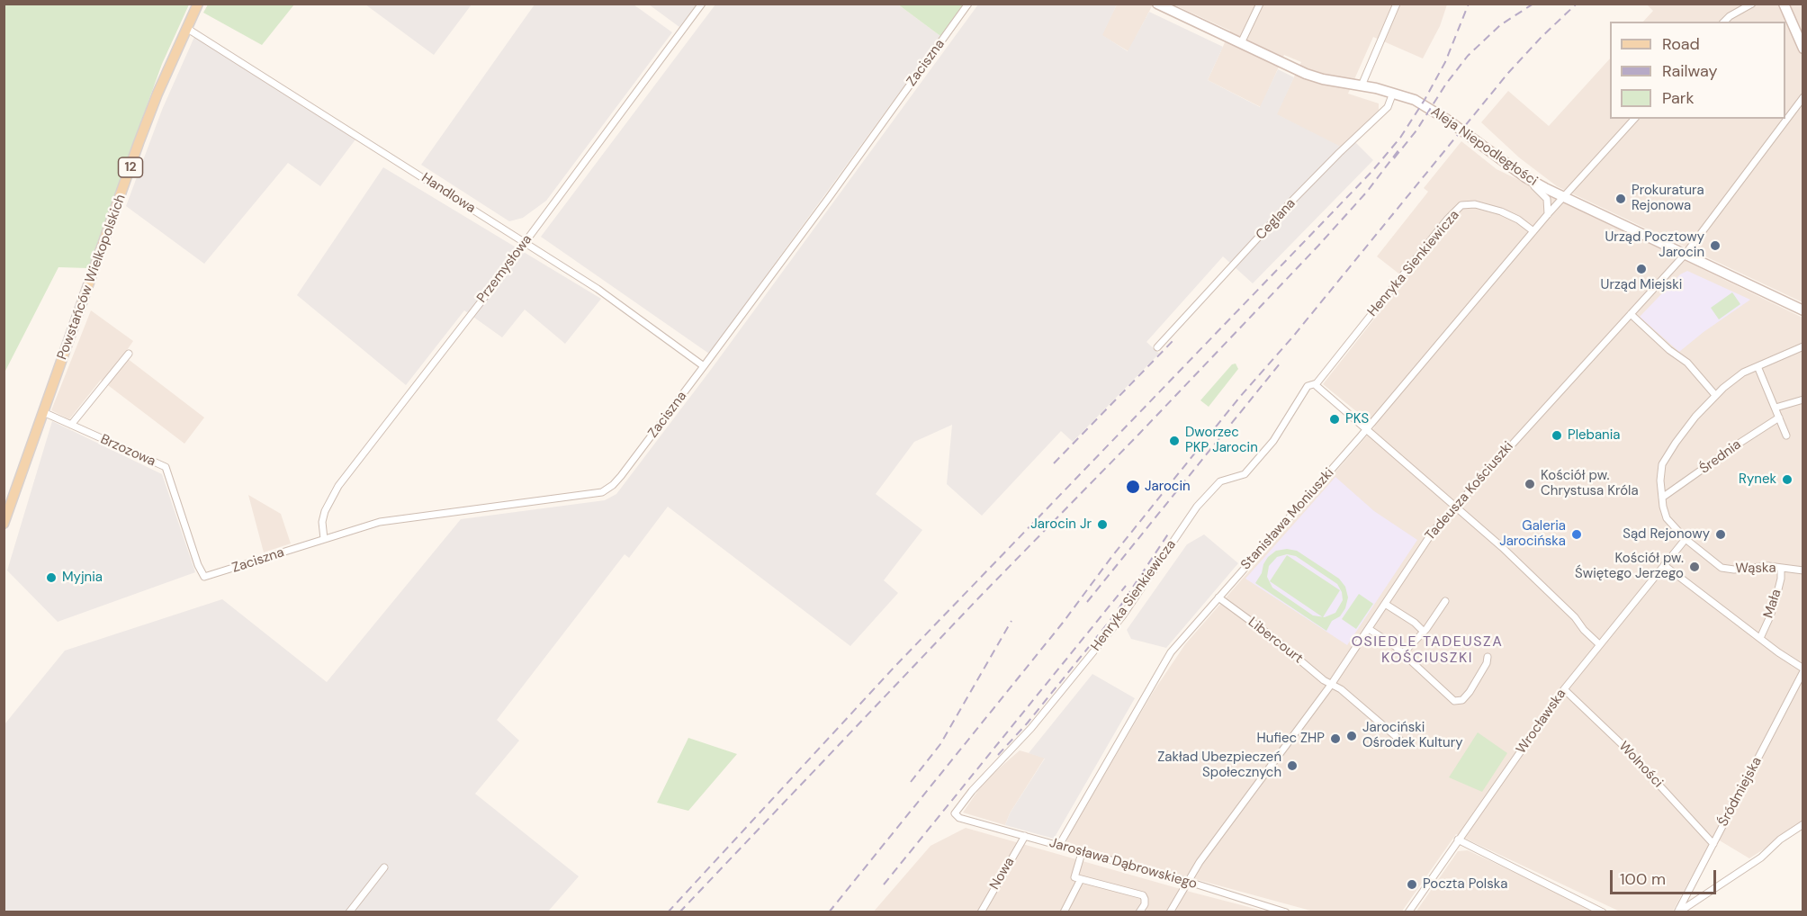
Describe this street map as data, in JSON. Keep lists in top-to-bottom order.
{
  "streets": {
    "main road": ["Aleja Niepodległości", "12", "Powstańców Wielkopolskich"],
    "street": [
      "Zaciszna",
      "Handlowa",
      "Ceglana",
      "Henryka Sienkiewicza",
      "Przemysłowa",
      "Brzozowa",
      "Średnia",
      "Tadeusza Kościuszki",
      "Stanisława Moniuszki",
      "Wąska",
      "Mała",
      "Libercourt",
      "Wrocławska",
      "Wolności",
      "Śródmiejska",
      "Jarosława Dąbrowskiego",
      "Nowa"
    ]
  },
  "crossings": [
    ["Zaciszna", "Handlowa"],
    ["Zaciszna", "Przemysłowa"],
    ["Zaciszna", "Brzozowa"],
    ["Aleja Niepodległości", "Ceglana"],
    ["Aleja Niepodległości", "Tadeusza Kościuszki"],
    ["Aleja Niepodległości", "Stanisława Moniuszki"],
    ["Handlowa", "Przemysłowa"],
    ["Handlowa", "Powstańców Wielkopolskich"],
    ["Henryka Sienkiewicza", "Stanisława Moniuszki"],
    ["Henryka Sienkiewicza", "Jarosława Dąbrowskiego"],
    ["Powstańców Wielkopolskich", "Brzozowa"],
    ["Średnia", "Wąska"],
    ["Tadeusza Kościuszki", "Libercourt"],
    ["Tadeusza Kościuszki", "Jarosława Dąbrowskiego"],
    ["Stanisława Moniuszki", "Libercourt"],
    ["Stanisława Moniuszki", "Jarosława Dąbrowskiego"],
    ["Wąska", "Mała"],
    ["Wąska", "Wrocławska"],
    ["Wrocławska", "Wolności"],
    ["Wolności", "Śródmiejska"],
    ["Jarosława Dąbrowskiego", "Nowa"]
  ],
  "districts": ["OSIEDLE TADEUSZA KOŚCIUSZKI"],
  "places": [
    "Prokuratura Rejonowa",
    "Urząd Pocztowy Jarocin",
    "Urząd Miejski",
    "PKS",
    "Plebania",
    "Dworzec PKP Jarocin",
    "Rynek",
    "Kościół pw. Chrystusa Króla",
    "Jarocin",
    "Jarocin Jr",
    "Galeria Jarocińska",
    "Sąd Rejonowy",
    "Kościół pw. Świętego Jerzego",
    "Myjnia",
    "Jarociński Ośrodek Kultury",
    "Hufiec ZHP",
    "Zakład Ubezpieczeń Społecznych",
    "Poczta Polska"
  ],
  "legend": ["Road", "Railway", "Park"],
  "scale_bar": "100 m"
}
